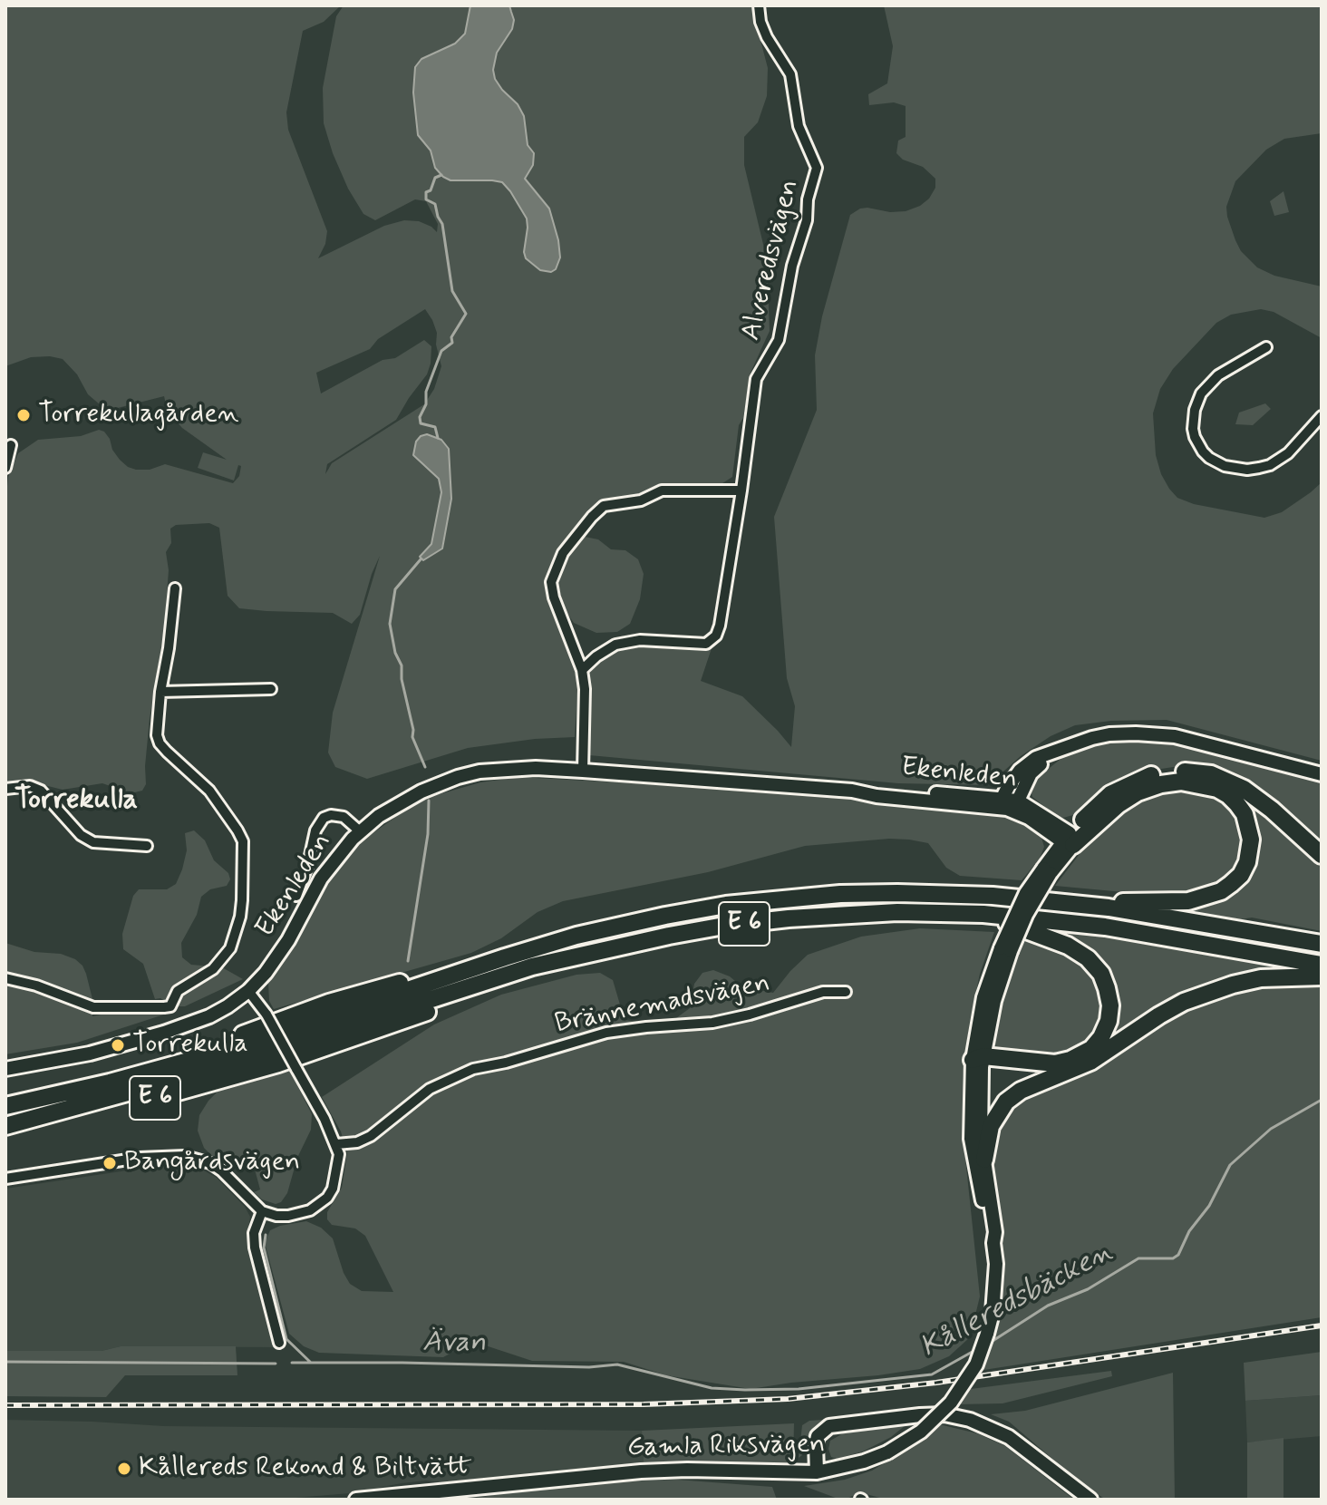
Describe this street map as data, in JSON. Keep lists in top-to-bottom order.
{
  "streets": {
    "highway": ["E 6"],
    "street": [
      "Alveredsvägen",
      "Ekenleden",
      "Brännemadsvägen",
      "Gamla Riksvägen"
    ]
  },
  "crossings": [
    ["Ekenleden", "Gamla Riksvägen"]
  ],
  "districts": ["Torrekulla"],
  "water": ["Kålleredsbäcken", "Ävan"],
  "places": [
    "Torrekullagården",
    "Torrekulla",
    "Bangårdsvägen",
    "Kållereds Rekond & Biltvätt"
  ]
}
